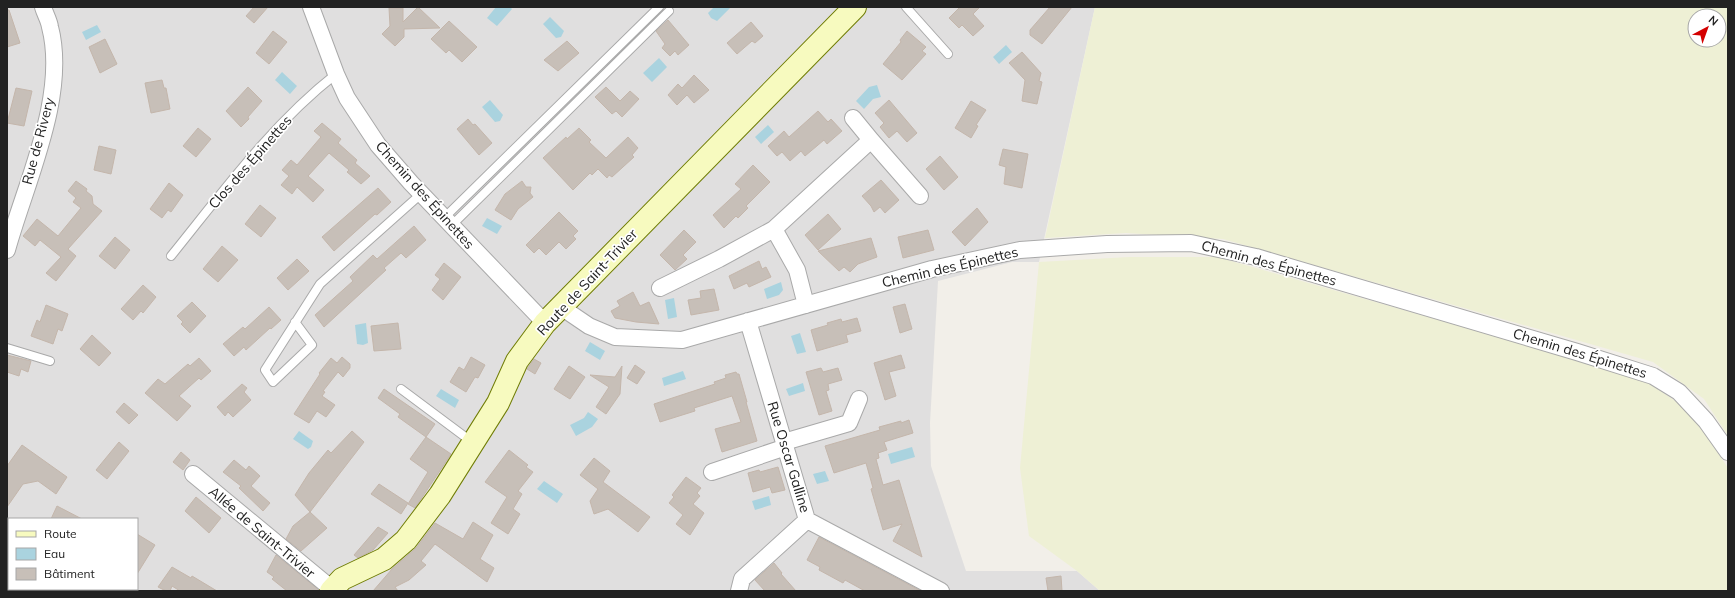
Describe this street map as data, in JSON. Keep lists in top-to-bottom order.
{
  "streets": {
    "main road": ["Route de Saint-Trivier"],
    "street": [
      "Rue de Rivery",
      "Chemin des Épinettes",
      "Rue Oscar Galline",
      "Allée de Saint-Trivier"
    ],
    "lane": ["Clos des Épinettes"]
  },
  "crossings": [
    ["Clos des Épinettes", "Chemin des Épinettes"],
    ["Chemin des Épinettes", "Route de Saint-Trivier"],
    ["Chemin des Épinettes", "Rue Oscar Galline"],
    ["Route de Saint-Trivier", "Allée de Saint-Trivier"]
  ],
  "legend": ["Route", "Eau", "Bâtiment"],
  "north": "top right"
}
